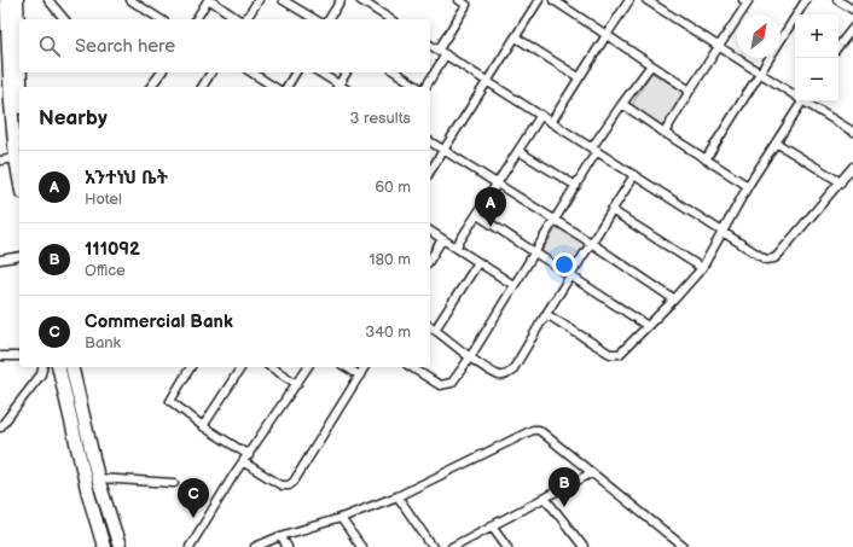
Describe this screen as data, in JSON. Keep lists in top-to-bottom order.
{
  "north": "top right",
  "page": {
    "map_buttons": ["+", "−"],
    "search": "Search here",
    "heading": ["Nearby", "3 results"],
    "list": [
      {
        "mark": "A",
        "name": "አንተነህ ቤት",
        "note": "Hotel",
        "value": "60 m"
      },
      {
        "mark": "B",
        "name": "111092",
        "note": "Office",
        "value": "180 m"
      },
      {
        "mark": "C",
        "name": "Commercial Bank",
        "note": "Bank",
        "value": "340 m"
      }
    ],
    "pins": ["A", "B", "C"]
  }
}
